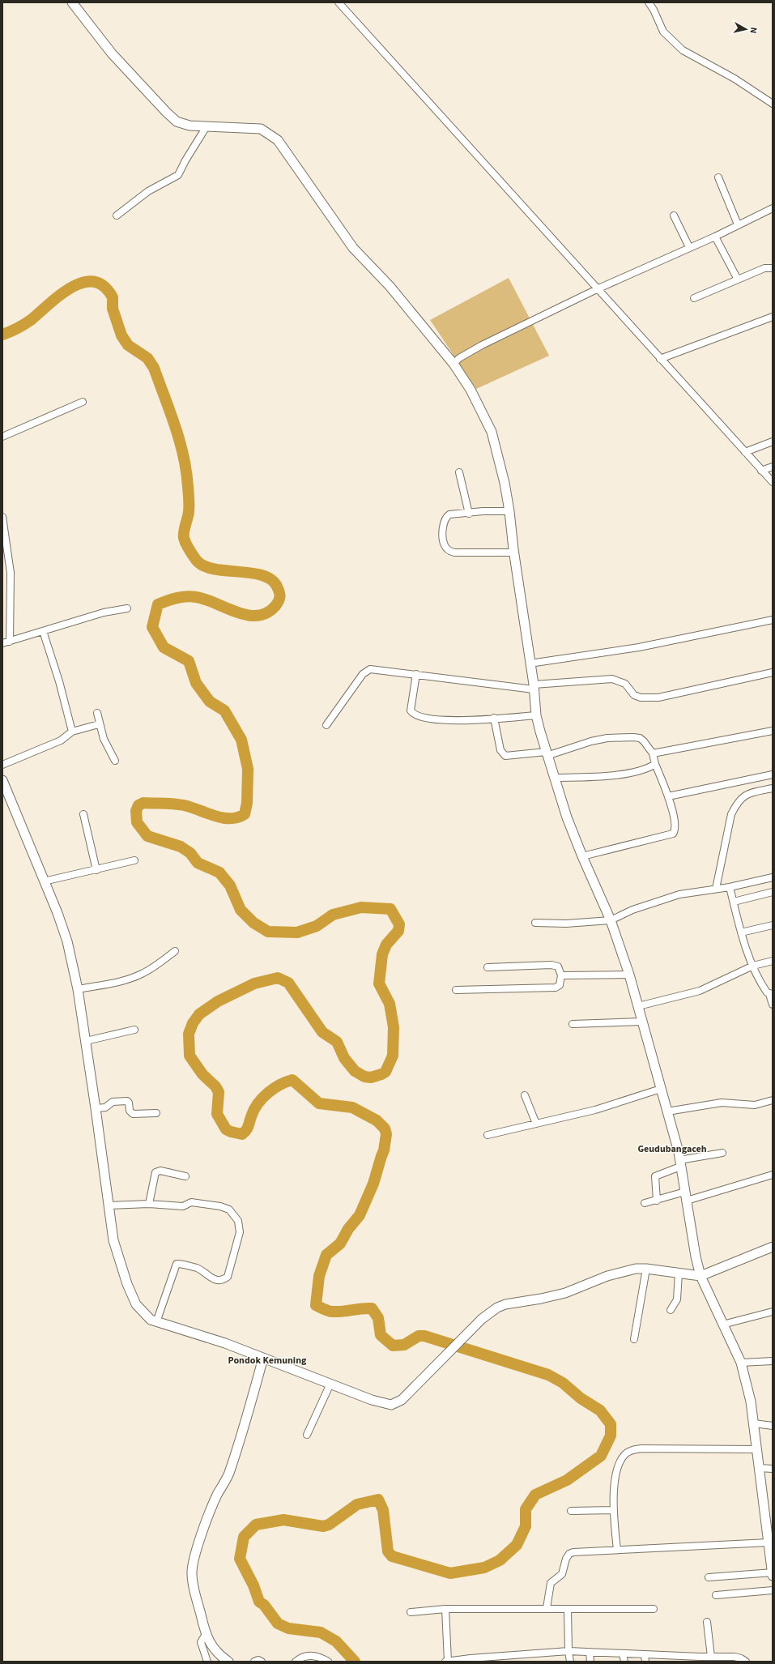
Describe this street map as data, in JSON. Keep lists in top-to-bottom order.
{
  "districts": ["Geudubangaceh", "Pondok Kemuning"],
  "north": "right"
}
